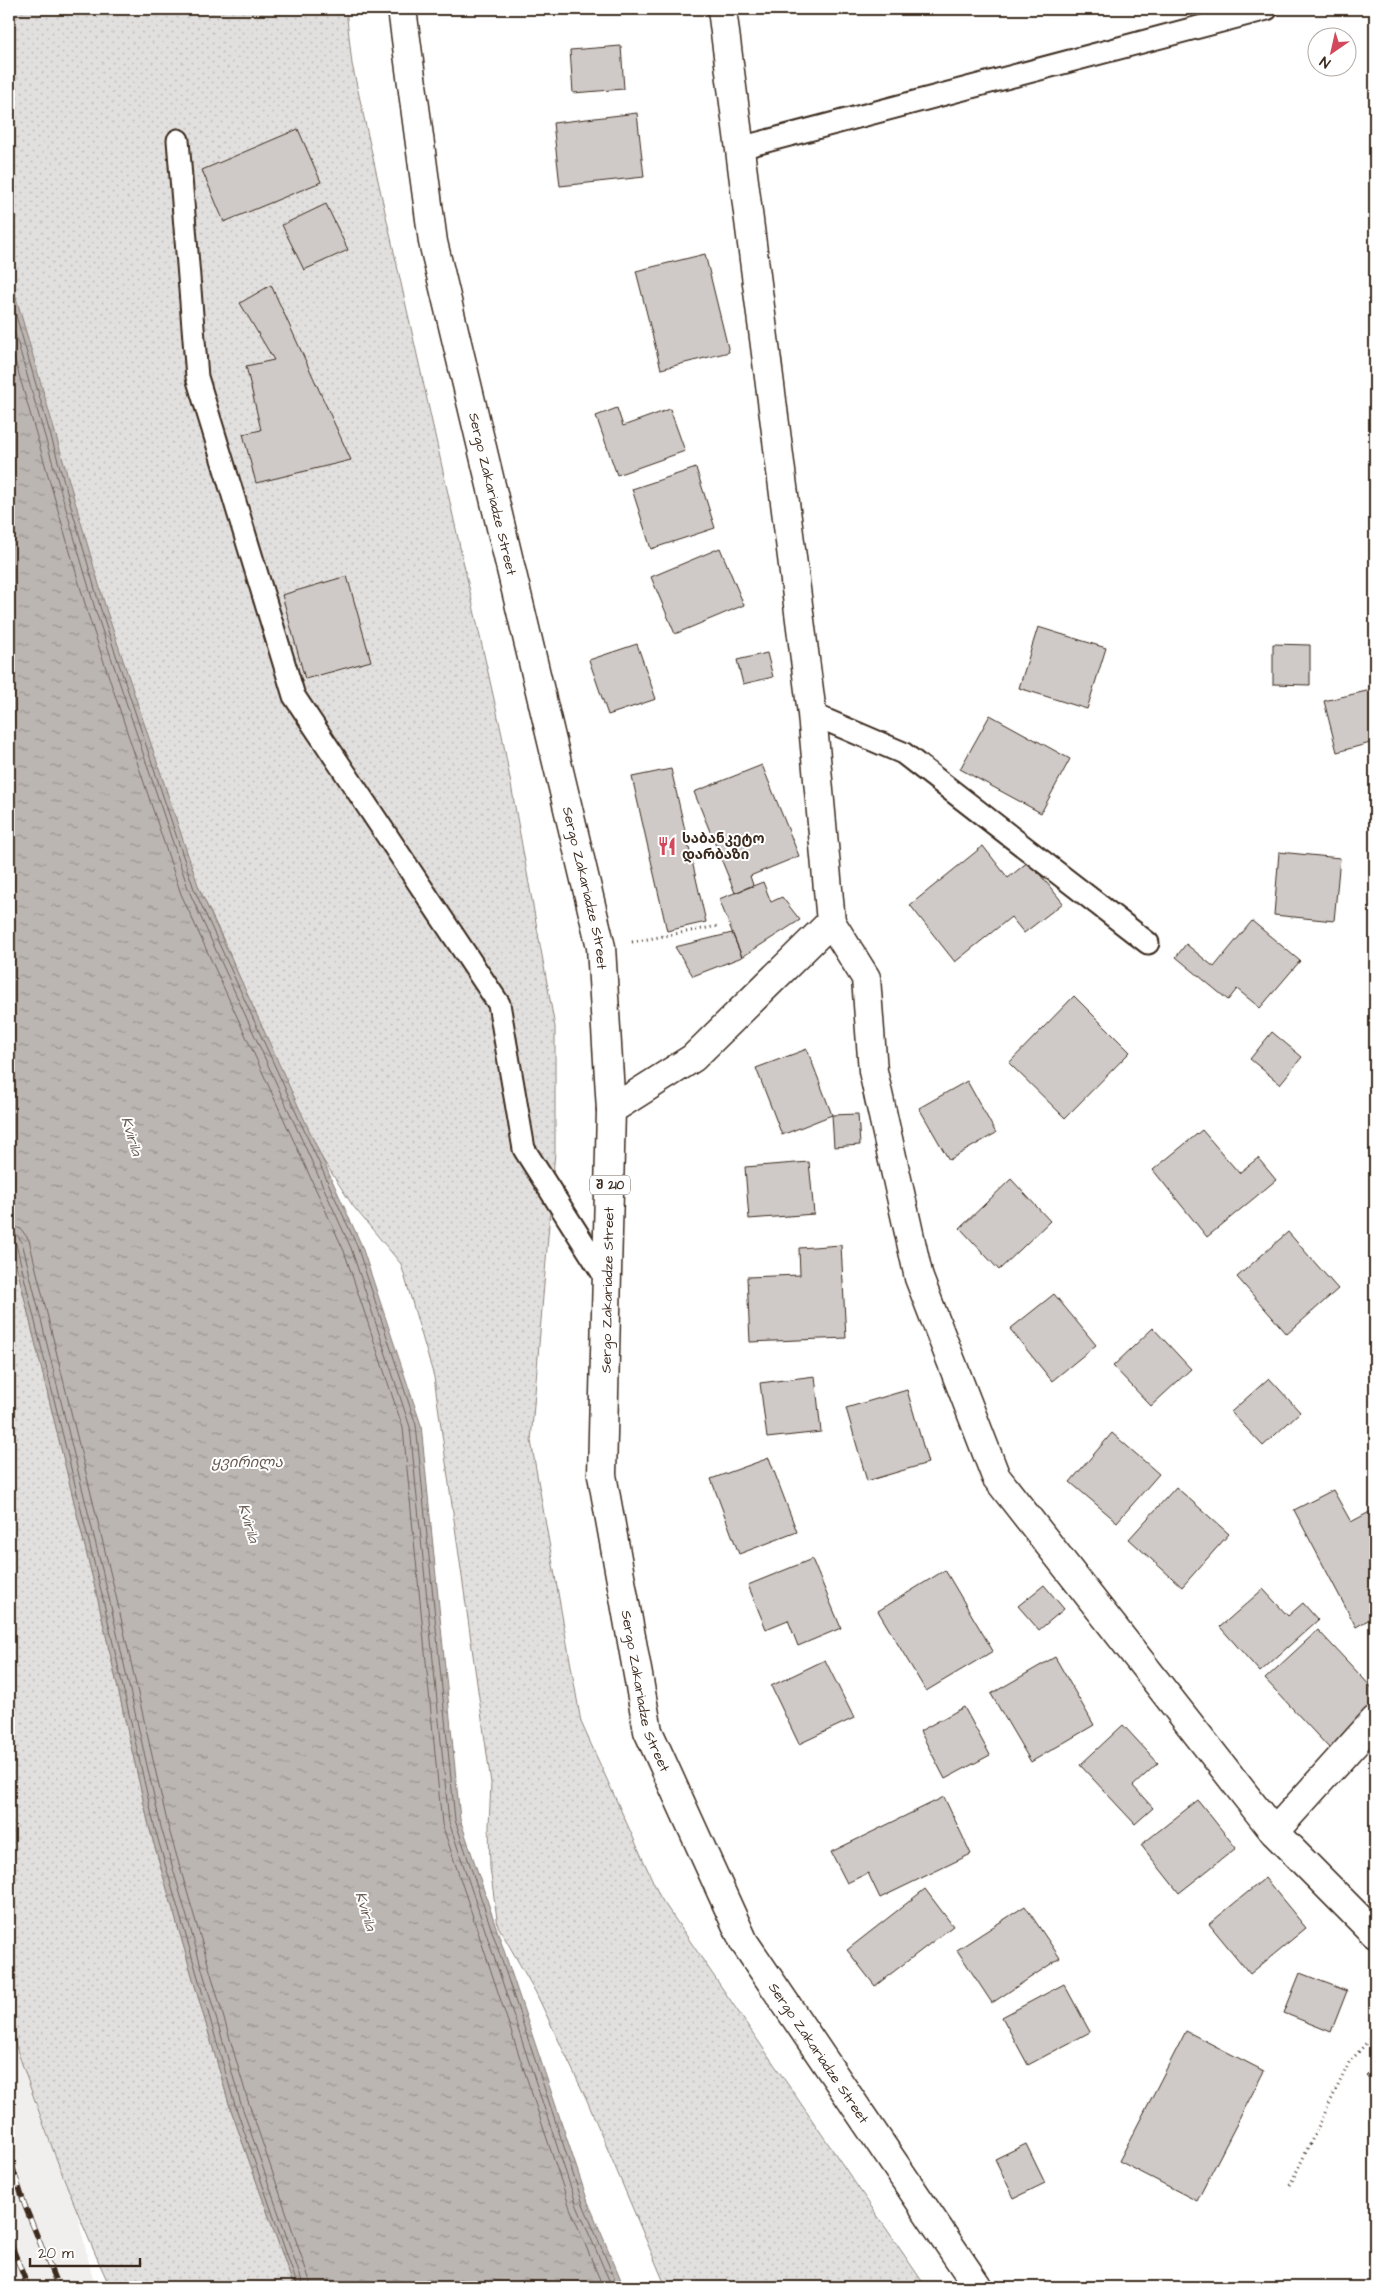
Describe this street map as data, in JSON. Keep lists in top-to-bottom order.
{
  "streets": {
    "main road": ["Sergo Zakariadze Street", "შ 210"]
  },
  "water": ["Kvirila", "ყვირილა"],
  "places": {
    "restaurant": ["საბანკეტო დარბაზი"]
  },
  "scale_bar": "20 m",
  "north": "bottom left"
}
